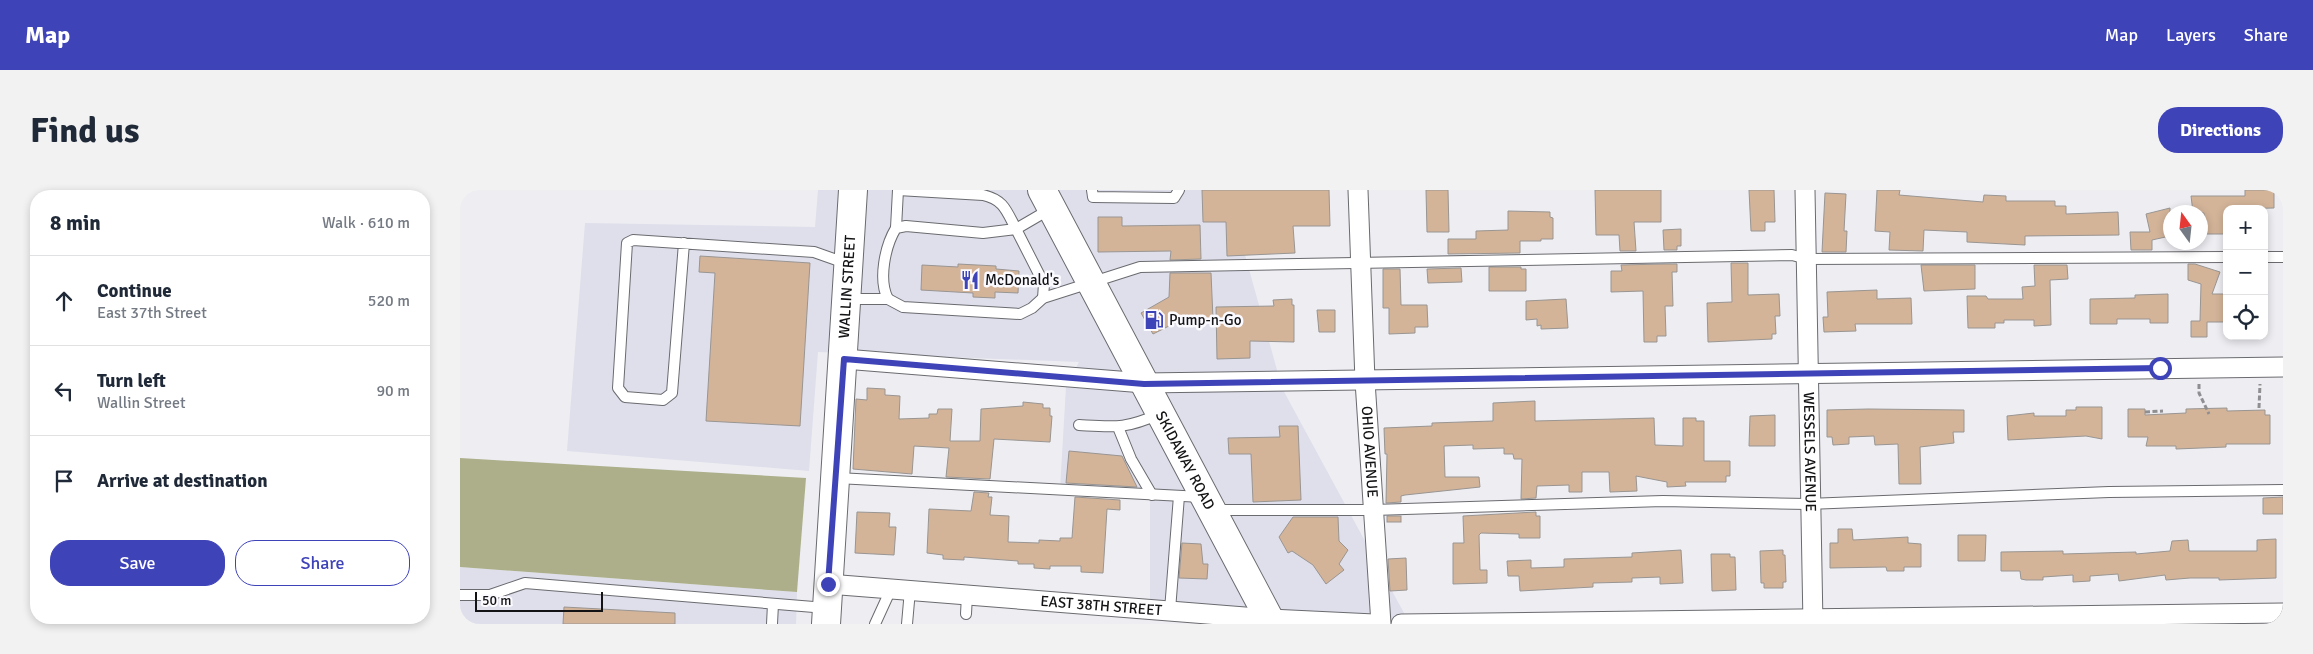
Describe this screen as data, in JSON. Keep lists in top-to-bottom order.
{
  "streets": {
    "main road": ["WALLIN STREET", "SKIDAWAY ROAD"],
    "street": ["OHIO AVENUE", "WESSELS AVENUE", "EAST 38TH STREET"]
  },
  "crossings": [
    ["WALLIN STREET", "EAST 38TH STREET"],
    ["SKIDAWAY ROAD", "EAST 38TH STREET"]
  ],
  "places": {
    "restaurant": ["McDonald's"],
    "fuel station": ["Pump-n-Go"]
  },
  "scale_bar": "50 m",
  "north": "top",
  "page": {
    "header": "Map",
    "nav": ["Map", "Layers", "Share"],
    "buttons": [
      "Directions",
      ["Save", "Share"]
    ],
    "title": "Find us",
    "heading": ["8 min", "Walk · 610 m"],
    "map_buttons": ["+", "−"],
    "list": [
      ["Continue", "East 37th Street", "520 m"],
      ["Turn left", "Wallin Street", "90 m"],
      "Arrive at destination"
    ],
    "scale": "50 m"
  }
}
